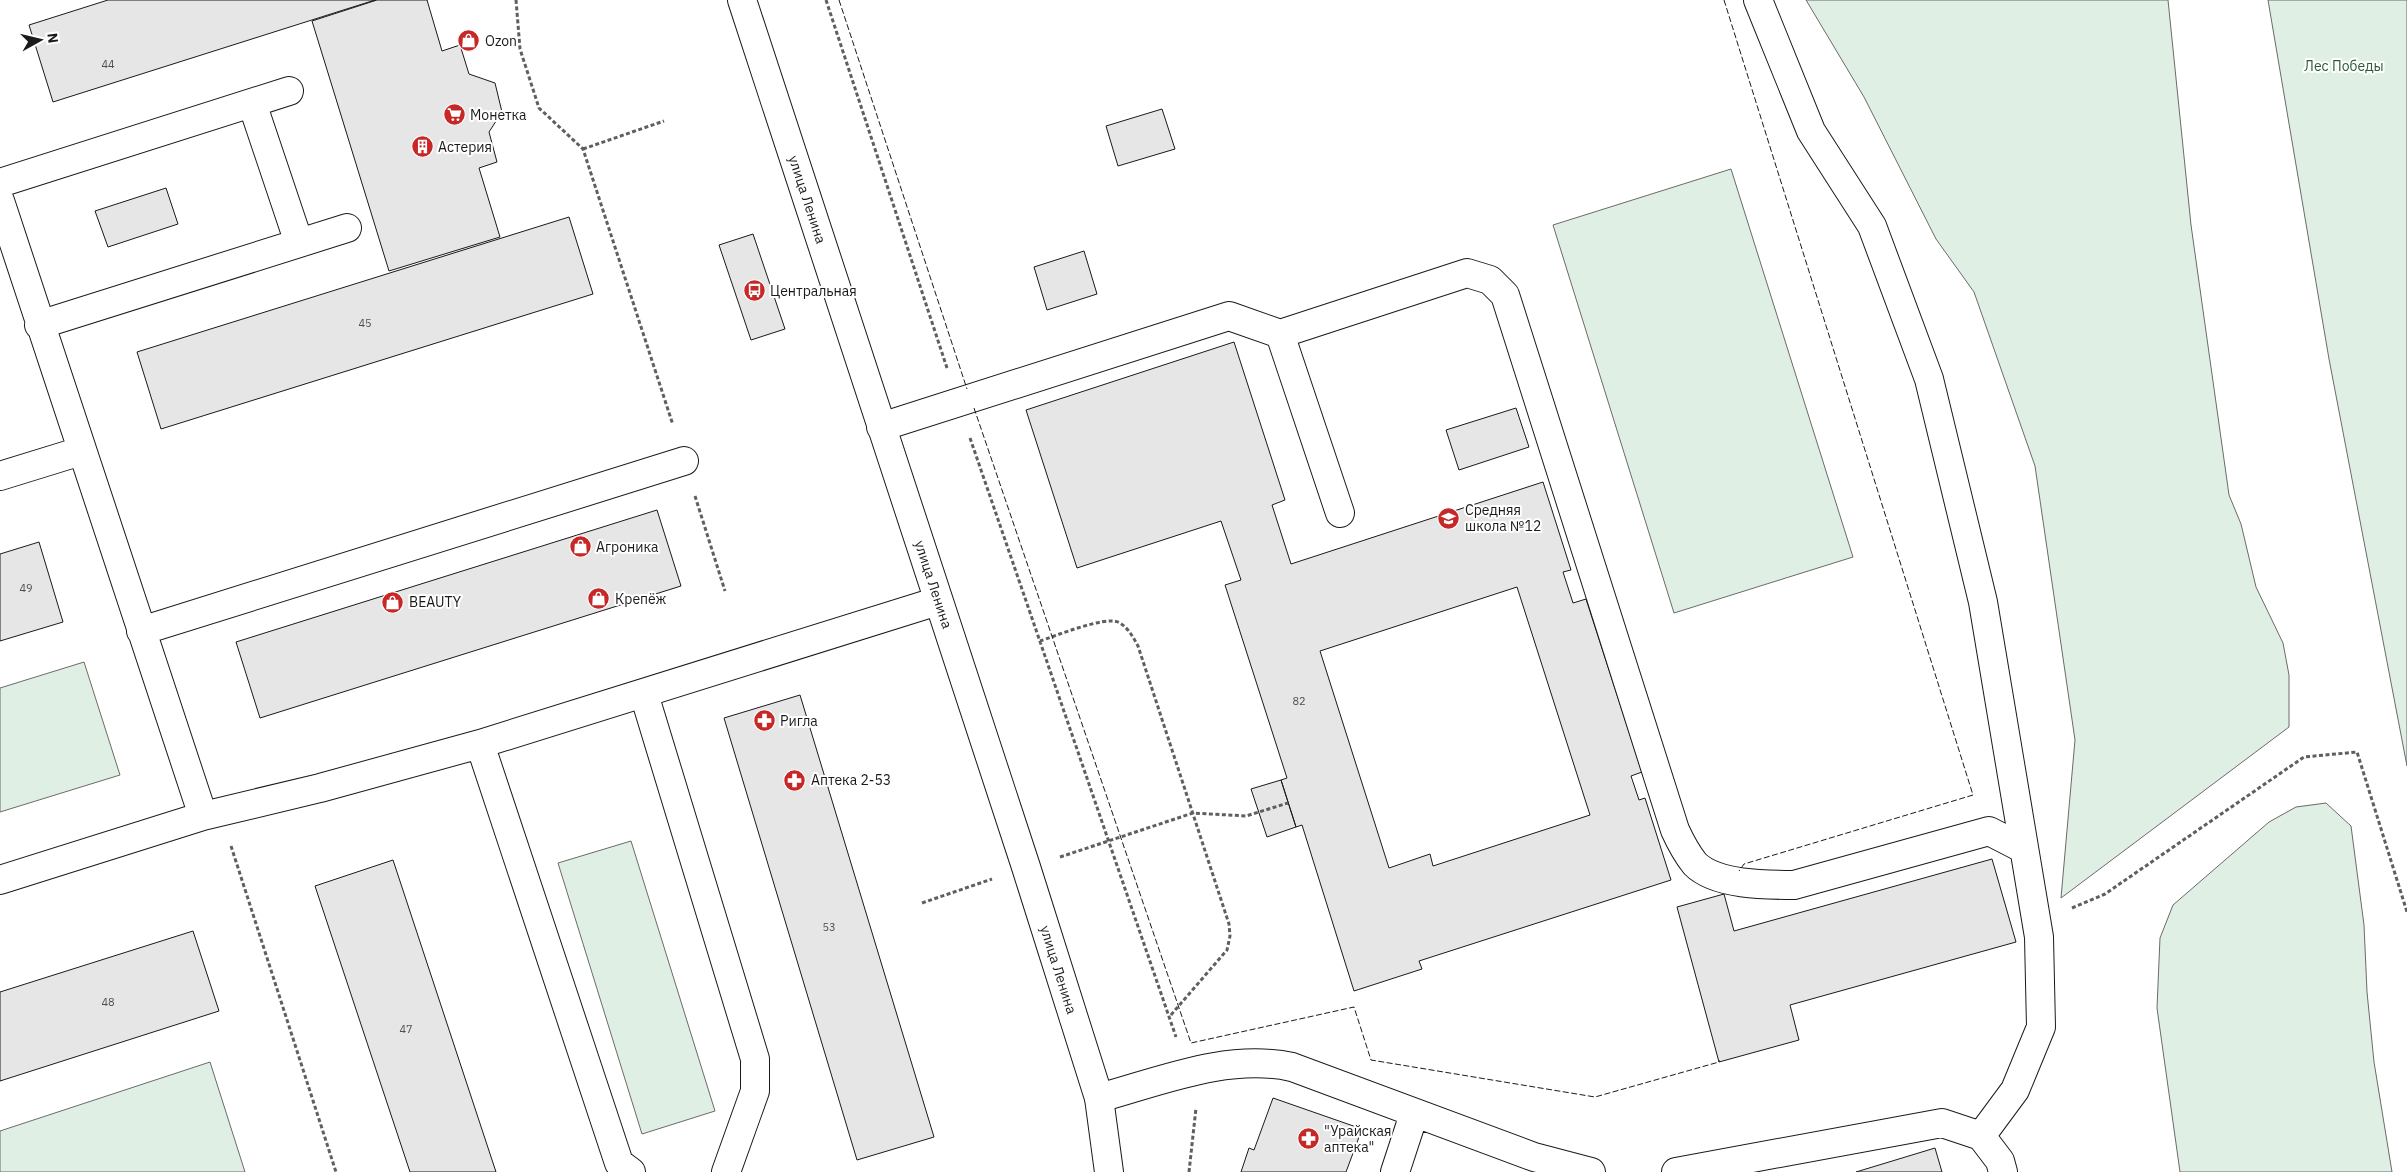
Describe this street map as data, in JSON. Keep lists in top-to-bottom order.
{
  "streets": {
    "main road": ["улица Ленина"]
  },
  "parks": ["Лес Победы"],
  "places": {
    "shop": [
      "Ozon",
      "Агроника",
      "Крепёж",
      "BEAUTY"
    ],
    "supermarket": ["Монетка"],
    "building": ["Астерия"],
    "bus stop": ["Центральная"],
    "school or university": ["Средняя школа №12"],
    "pharmacy": ["Ригла", "Аптека 2-53", "\"Урайская аптека\""]
  },
  "house_numbers": [
    "44",
    "45",
    "49",
    "82",
    "53",
    "48",
    "47"
  ],
  "north": "right"
}
